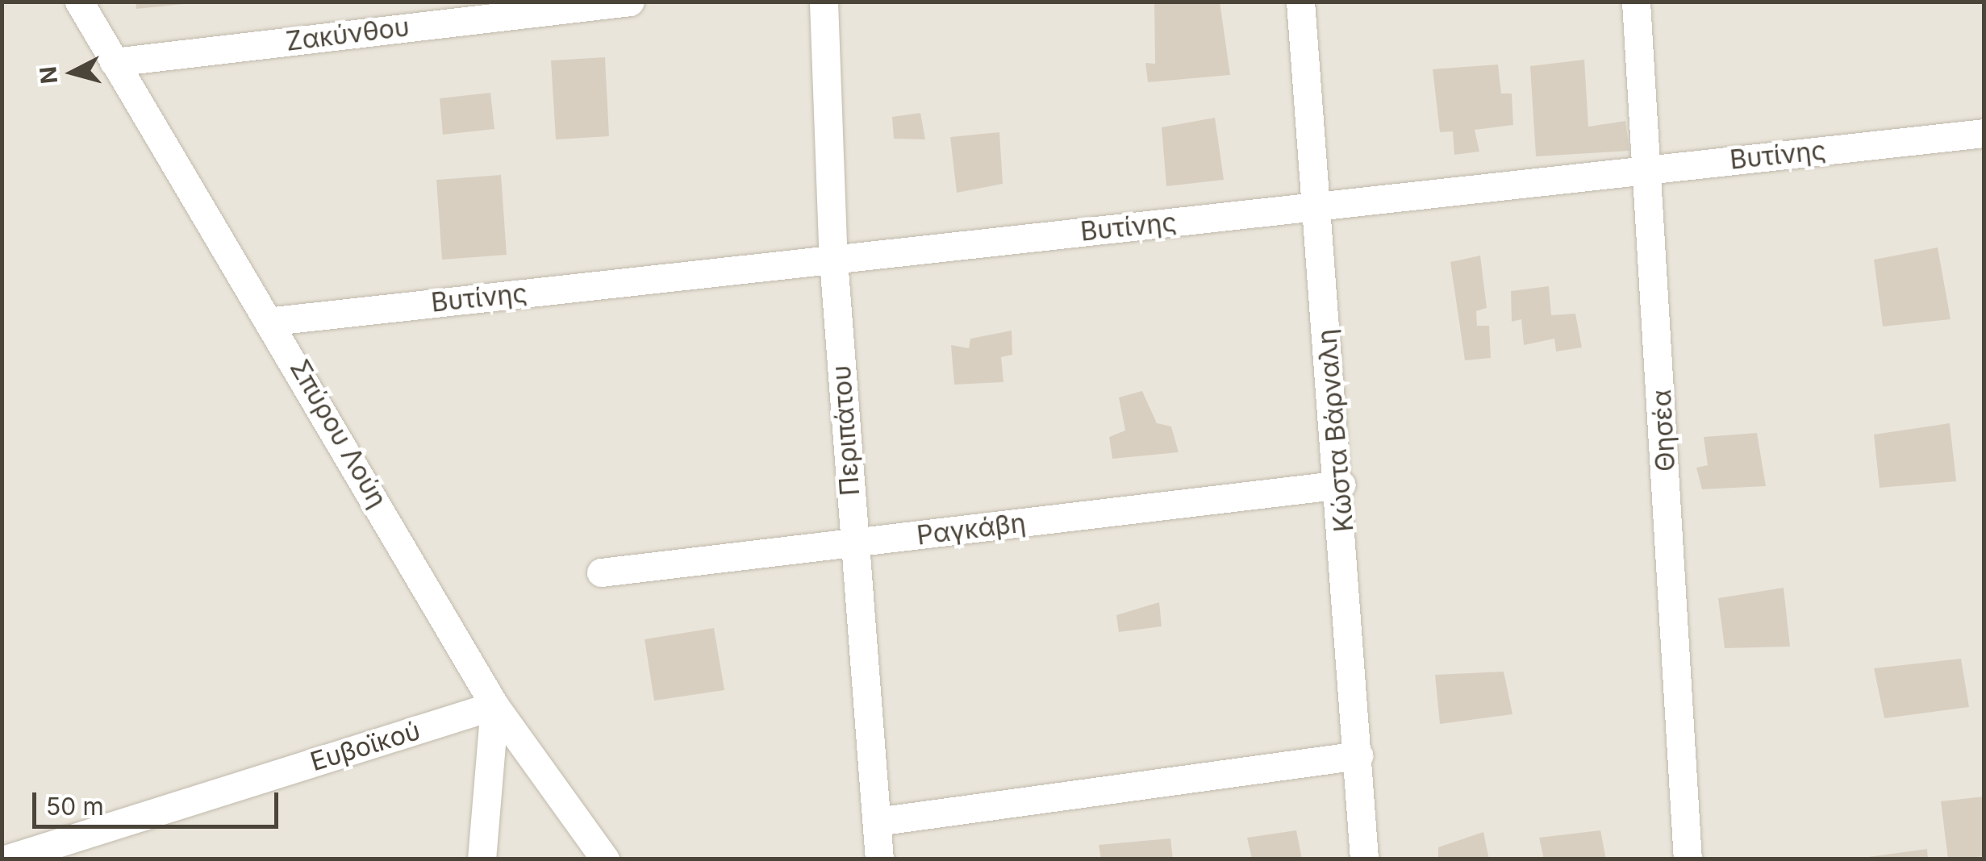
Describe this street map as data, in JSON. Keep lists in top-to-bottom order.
{
  "streets": {
    "street": [
      "Ζακύνθου",
      "Βυτίνης",
      "Περιπάτου",
      "Κώστα Βάρναλη",
      "Θησέα",
      "Σπύρου Λούη",
      "Ραγκάβη",
      "Ευβοϊκού"
    ]
  },
  "crossings": [
    ["Ζακύνθου", "Σπύρου Λούη"],
    ["Βυτίνης", "Περιπάτου"],
    ["Βυτίνης", "Κώστα Βάρναλη"],
    ["Βυτίνης", "Θησέα"],
    ["Βυτίνης", "Σπύρου Λούη"],
    ["Περιπάτου", "Ραγκάβη"],
    ["Κώστα Βάρναλη", "Ραγκάβη"],
    ["Σπύρου Λούη", "Ευβοϊκού"]
  ],
  "scale_bar": "50 m",
  "north": "left"
}
